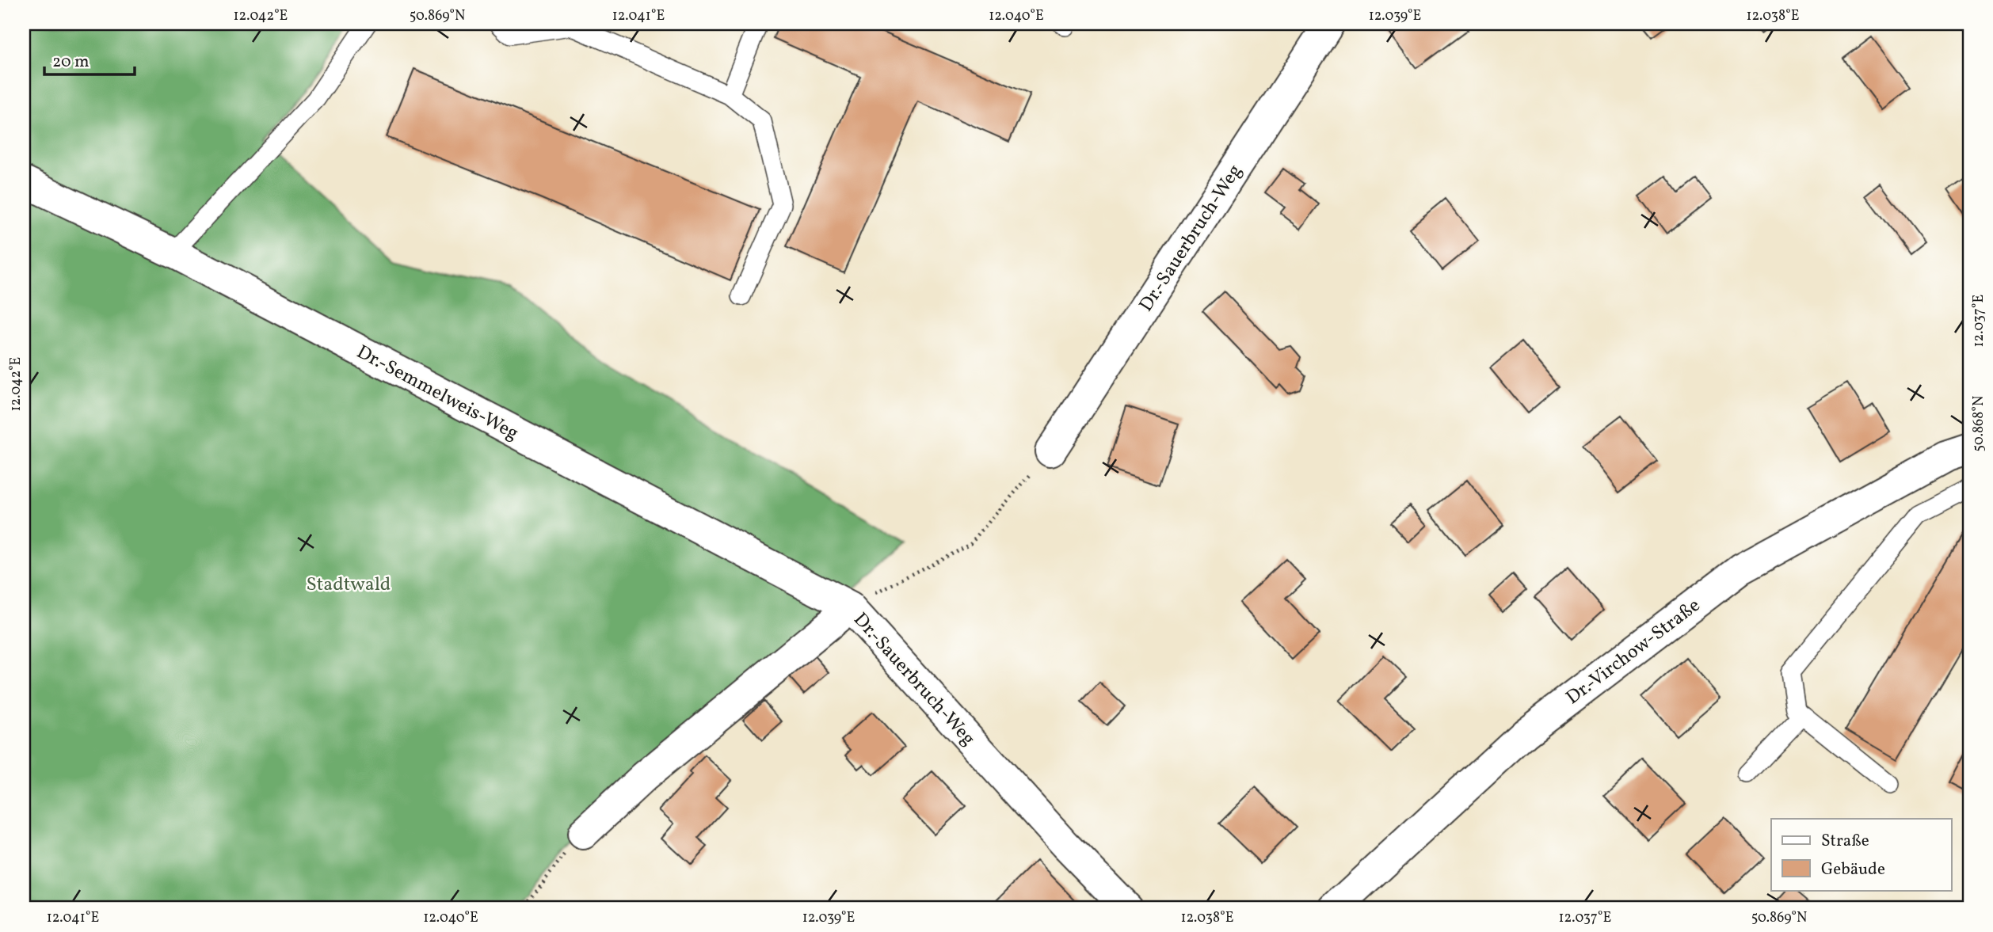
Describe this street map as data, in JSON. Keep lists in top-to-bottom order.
{
  "streets": {
    "street": ["Dr.-Sauerbruch-Weg", "Dr.-Semmelweis-Weg", "Dr.-Virchow-Straße"]
  },
  "crossings": [
    ["Dr.-Sauerbruch-Weg", "Dr.-Semmelweis-Weg"]
  ],
  "parks": ["Stadtwald"],
  "legend": ["Straße", "Gebäude"],
  "scale_bar": "20 m",
  "coordinates": [
    "12.042°E",
    "50.869°N",
    "12.041°E",
    "12.040°E",
    "12.039°E",
    "12.038°E",
    "12.037°E",
    "50.868°N"
  ]
}
